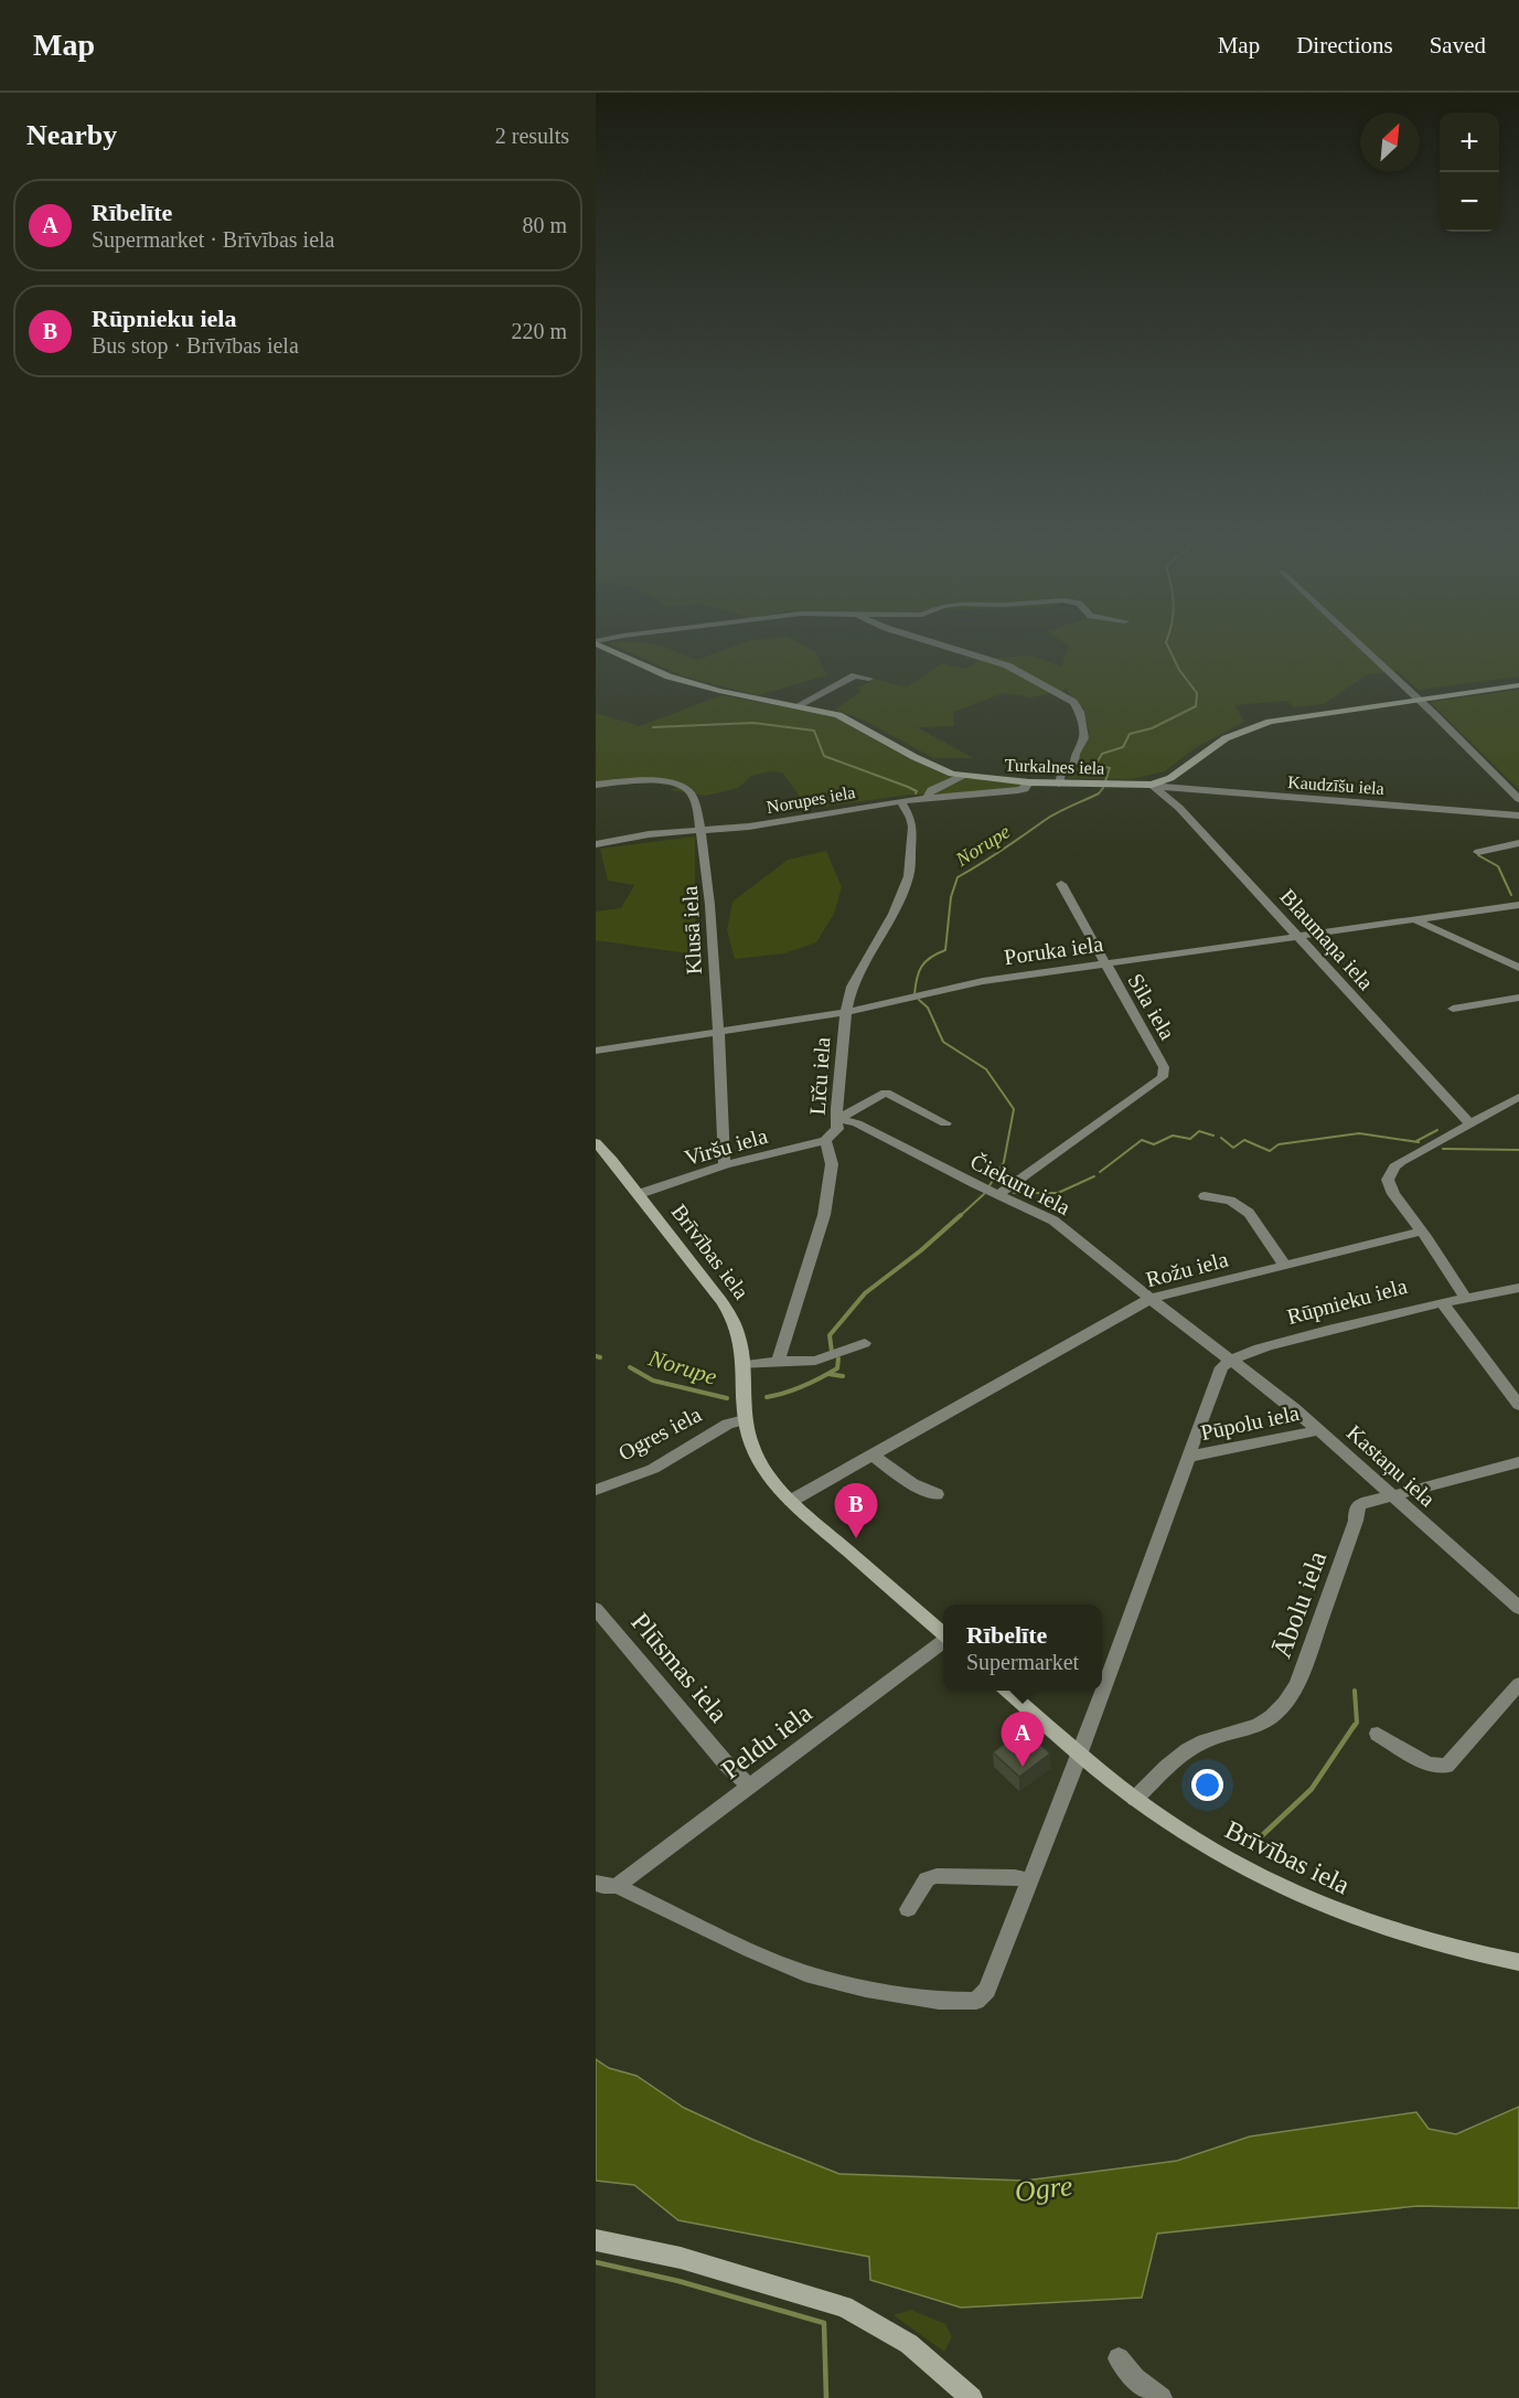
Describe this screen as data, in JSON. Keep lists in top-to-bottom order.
{
  "streets": {
    "main road": ["Turkalnes iela", "Brīvības iela"],
    "street": [
      "Kaudzīšu iela",
      "Norupes iela",
      "Klusā iela",
      "Blaumaņa iela",
      "Poruka iela",
      "Sila iela",
      "Līču iela",
      "Viršu iela",
      "Čiekuru iela",
      "Rožu iela",
      "Rūpnieku iela",
      "Pūpolu iela",
      "Ogres iela",
      "Kastaņu iela",
      "Ābolu iela",
      "Plūsmas iela",
      "Peldu iela"
    ]
  },
  "crossings": [
    ["Turkalnes iela", "Kaudzīšu iela"],
    ["Turkalnes iela", "Norupes iela"],
    ["Turkalnes iela", "Blaumaņa iela"],
    ["Kaudzīšu iela", "Blaumaņa iela"],
    ["Norupes iela", "Klusā iela"],
    ["Norupes iela", "Līču iela"],
    ["Klusā iela", "Poruka iela"],
    ["Klusā iela", "Viršu iela"],
    ["Blaumaņa iela", "Poruka iela"],
    ["Poruka iela", "Sila iela"],
    ["Poruka iela", "Līču iela"],
    ["Sila iela", "Čiekuru iela"],
    ["Līču iela", "Viršu iela"],
    ["Līču iela", "Čiekuru iela"],
    ["Viršu iela", "Brīvības iela"],
    ["Čiekuru iela", "Rožu iela"],
    ["Čiekuru iela", "Rūpnieku iela"],
    ["Čiekuru iela", "Kastaņu iela"],
    ["Brīvības iela", "Rožu iela"],
    ["Brīvības iela", "Ogres iela"],
    ["Brīvības iela", "Ābolu iela"],
    ["Rūpnieku iela", "Kastaņu iela"],
    ["Pūpolu iela", "Kastaņu iela"],
    ["Kastaņu iela", "Ābolu iela"],
    ["Plūsmas iela", "Peldu iela"]
  ],
  "water": ["Norupe", "Ogre"],
  "north": "top right",
  "page": {
    "header": "Map",
    "nav": ["Map", "Directions", "Saved"],
    "heading": ["Nearby", "2 results"],
    "map_buttons": ["+", "−"],
    "list": [
      {
        "mark": "A",
        "name": "Rībelīte",
        "note": "Supermarket · Brīvības iela",
        "value": "80 m"
      },
      {
        "mark": "B",
        "name": "Rūpnieku iela",
        "note": "Bus stop · Brīvības iela",
        "value": "220 m"
      }
    ],
    "pins": ["B", "A"],
    "popup": ["Rībelīte", "Supermarket"]
  }
}
